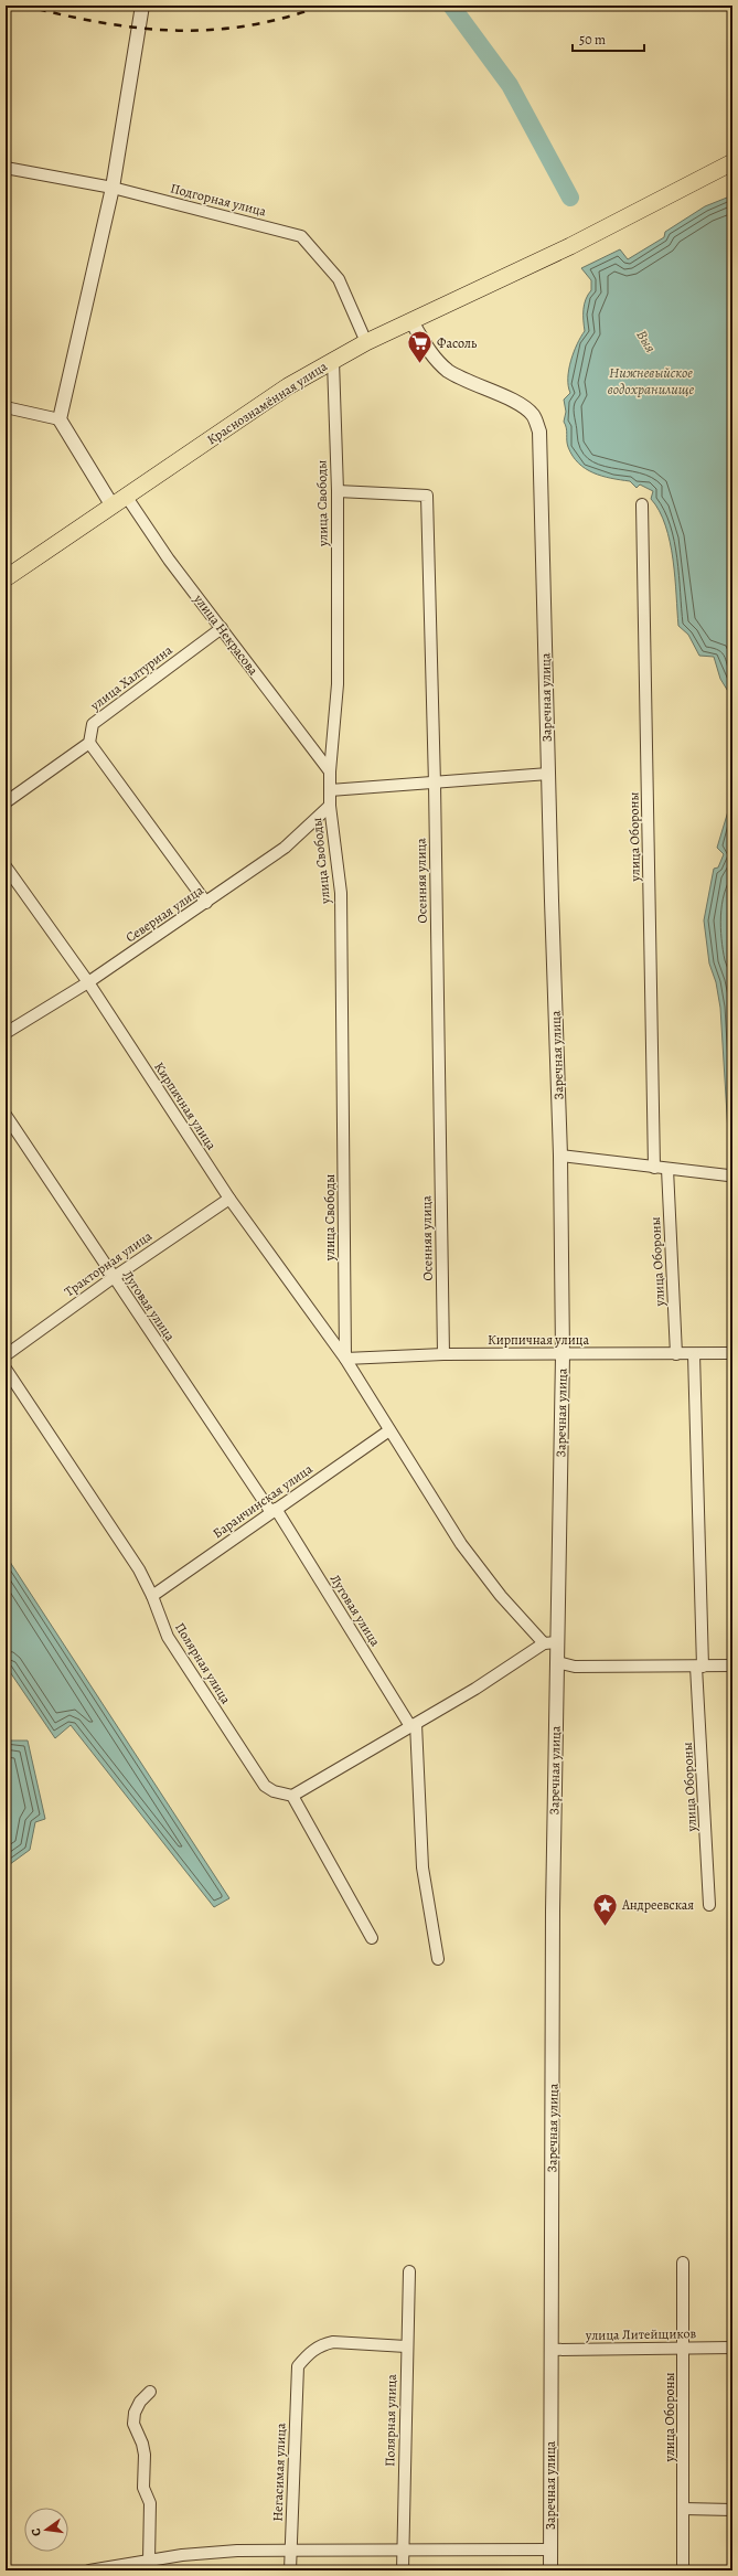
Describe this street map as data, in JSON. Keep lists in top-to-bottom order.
{
  "streets": {
    "main road": ["Краснознамённая улица"],
    "street": [
      "Подгорная улица",
      "улица Свободы",
      "улица Некрасова",
      "улица Халтурина",
      "Заречная улица",
      "улица Обороны",
      "Осенняя улица",
      "Северная улица",
      "Кирпичная улица",
      "Тракторная улица",
      "Луговая улица",
      "Баранчинская улица",
      "Полярная улица",
      "улица Литейщиков",
      "Негасимая улица"
    ]
  },
  "crossings": [
    ["Подгорная улица", "Краснознамённая улица"],
    ["Краснознамённая улица", "улица Свободы"],
    ["Краснознамённая улица", "улица Некрасова"],
    ["Краснознамённая улица", "Заречная улица"],
    ["улица Свободы", "улица Некрасова"],
    ["улица Свободы", "Осенняя улица"],
    ["улица Свободы", "Северная улица"],
    ["улица Свободы", "Кирпичная улица"],
    ["улица Некрасова", "улица Халтурина"],
    ["Заречная улица", "Кирпичная улица"],
    ["Заречная улица", "улица Литейщиков"],
    ["улица Обороны", "Кирпичная улица"],
    ["улица Обороны", "улица Литейщиков"],
    ["Осенняя улица", "Кирпичная улица"],
    ["Северная улица", "Кирпичная улица"],
    ["Кирпичная улица", "Тракторная улица"],
    ["Кирпичная улица", "Баранчинская улица"],
    ["Тракторная улица", "Луговая улица"],
    ["Луговая улица", "Баранчинская улица"],
    ["Баранчинская улица", "Полярная улица"],
    ["Полярная улица", "Негасимая улица"]
  ],
  "water": ["Выя", "Нижневыйское водохранилище"],
  "places": {
    "supermarket": ["Фасоль"],
    "place": ["Андреевская"]
  },
  "scale_bar": "50 m",
  "north": "left"
}
